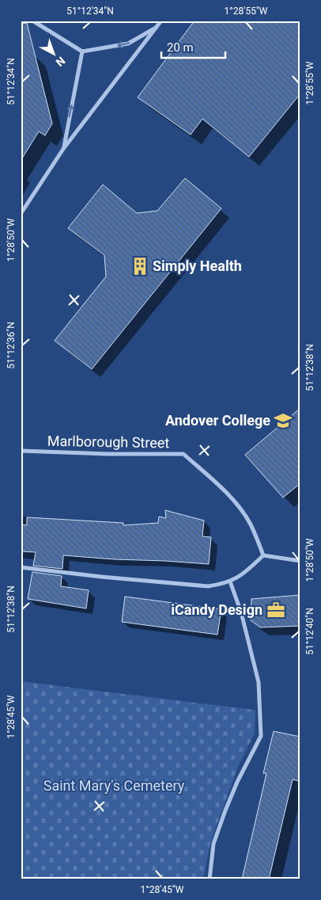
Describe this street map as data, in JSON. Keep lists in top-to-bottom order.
{
  "streets": {
    "street": ["Marlborough Street"]
  },
  "parks": ["Saint Mary's Cemetery"],
  "places": {
    "building": ["Simply Health"],
    "school or university": ["Andover College"],
    "office": ["iCandy Design"]
  },
  "scale_bar": "20 m",
  "north": "bottom right",
  "coordinates": [
    "51°12'34\"N",
    "1°28'55\"W",
    "1°28'50\"W",
    "51°12'36\"N",
    "51°12'38\"N",
    "51°12'40\"N",
    "1°28'45\"W"
  ]
}
